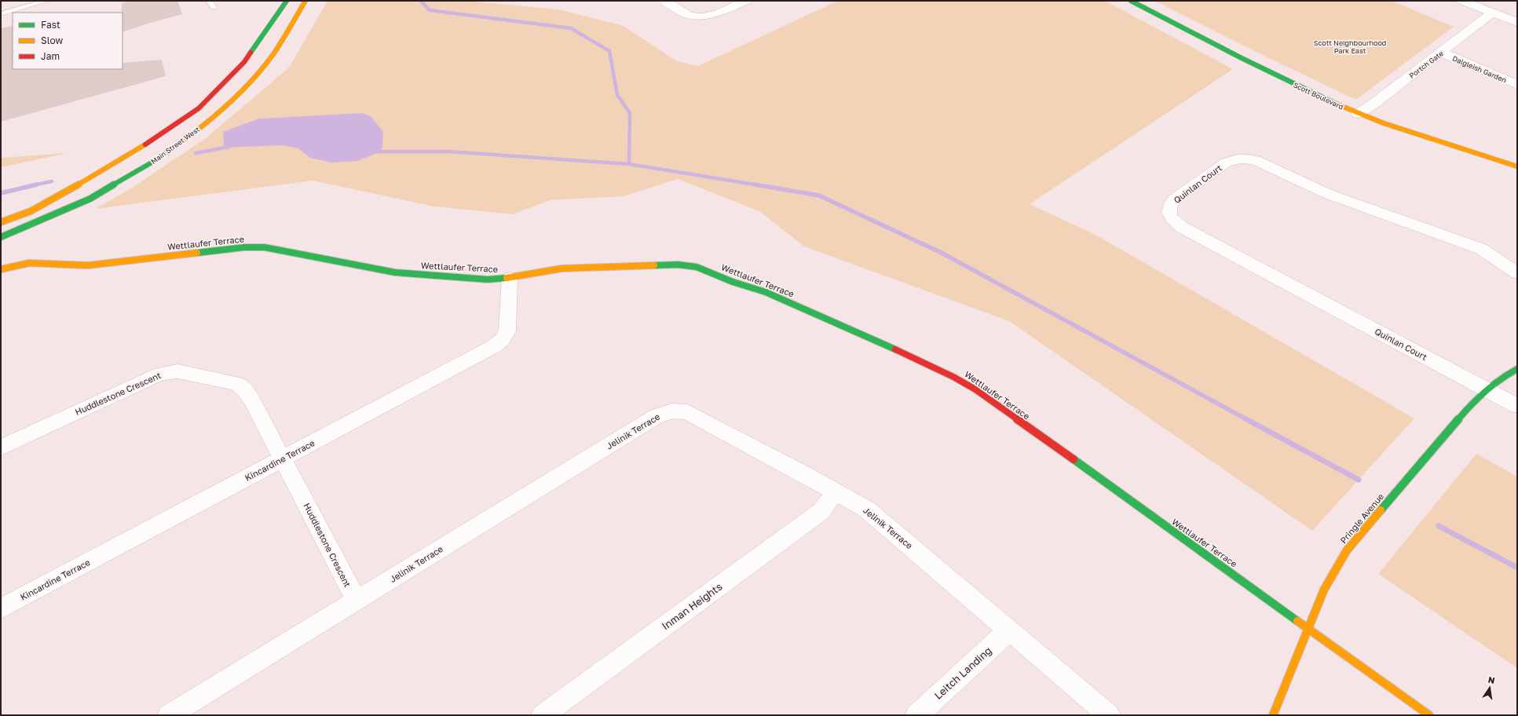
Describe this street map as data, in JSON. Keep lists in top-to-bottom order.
{
  "streets": {
    "street": [
      "Portch Gate",
      "Dalgleish Garden",
      "Scott Boulevard",
      "Main Street West",
      "Quinlan Court",
      "Wettlaufer Terrace",
      "Huddlestone Crescent",
      "Jelinik Terrace",
      "Kincardine Terrace",
      "Pringle Avenue",
      "Inman Heights",
      "Leitch Landing"
    ]
  },
  "crossings": [
    ["Portch Gate", "Dalgleish Garden"],
    ["Portch Gate", "Scott Boulevard"],
    ["Quinlan Court", "Pringle Avenue"],
    ["Wettlaufer Terrace", "Kincardine Terrace"],
    ["Wettlaufer Terrace", "Pringle Avenue"],
    ["Huddlestone Crescent", "Jelinik Terrace"],
    ["Huddlestone Crescent", "Kincardine Terrace"],
    ["Jelinik Terrace", "Inman Heights"],
    ["Jelinik Terrace", "Leitch Landing"]
  ],
  "parks": ["Scott Neighbourhood Park East"],
  "legend": ["Fast", "Slow", "Jam"],
  "north": "top"
}
